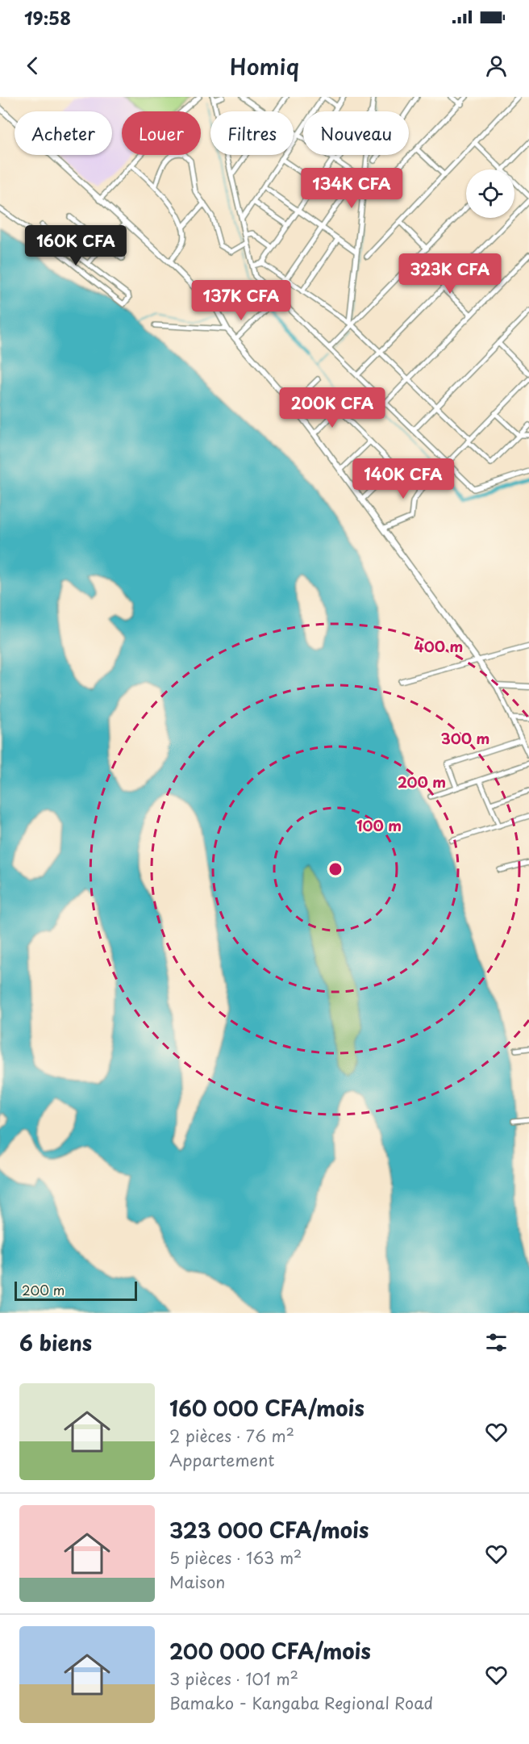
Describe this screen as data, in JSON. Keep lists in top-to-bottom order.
{
  "scale_bar": "200 m",
  "page": {
    "status": "19:58",
    "header": "Homiq",
    "chip": [
      "Acheter",
      "Louer",
      "Filtres",
      "Nouveau"
    ],
    "price": [
      "134K CFA",
      "160K CFA",
      "323K CFA",
      "137K CFA",
      "200K CFA",
      "140K CFA"
    ],
    "scale": "200 m",
    "heading": "6 biens",
    "list": [
      {
        "name": "160 000 CFA/mois",
        "note": "2 pièces · 76 m² · Appartement"
      },
      {
        "name": "323 000 CFA/mois",
        "note": "5 pièces · 163 m² · Maison"
      },
      {
        "name": "200 000 CFA/mois",
        "note": "3 pièces · 101 m² · Bamako - Kangaba Regional Road"
      }
    ]
  },
  "rings": [
    "400 m",
    "300 m",
    "200 m",
    "100 m"
  ]
}
